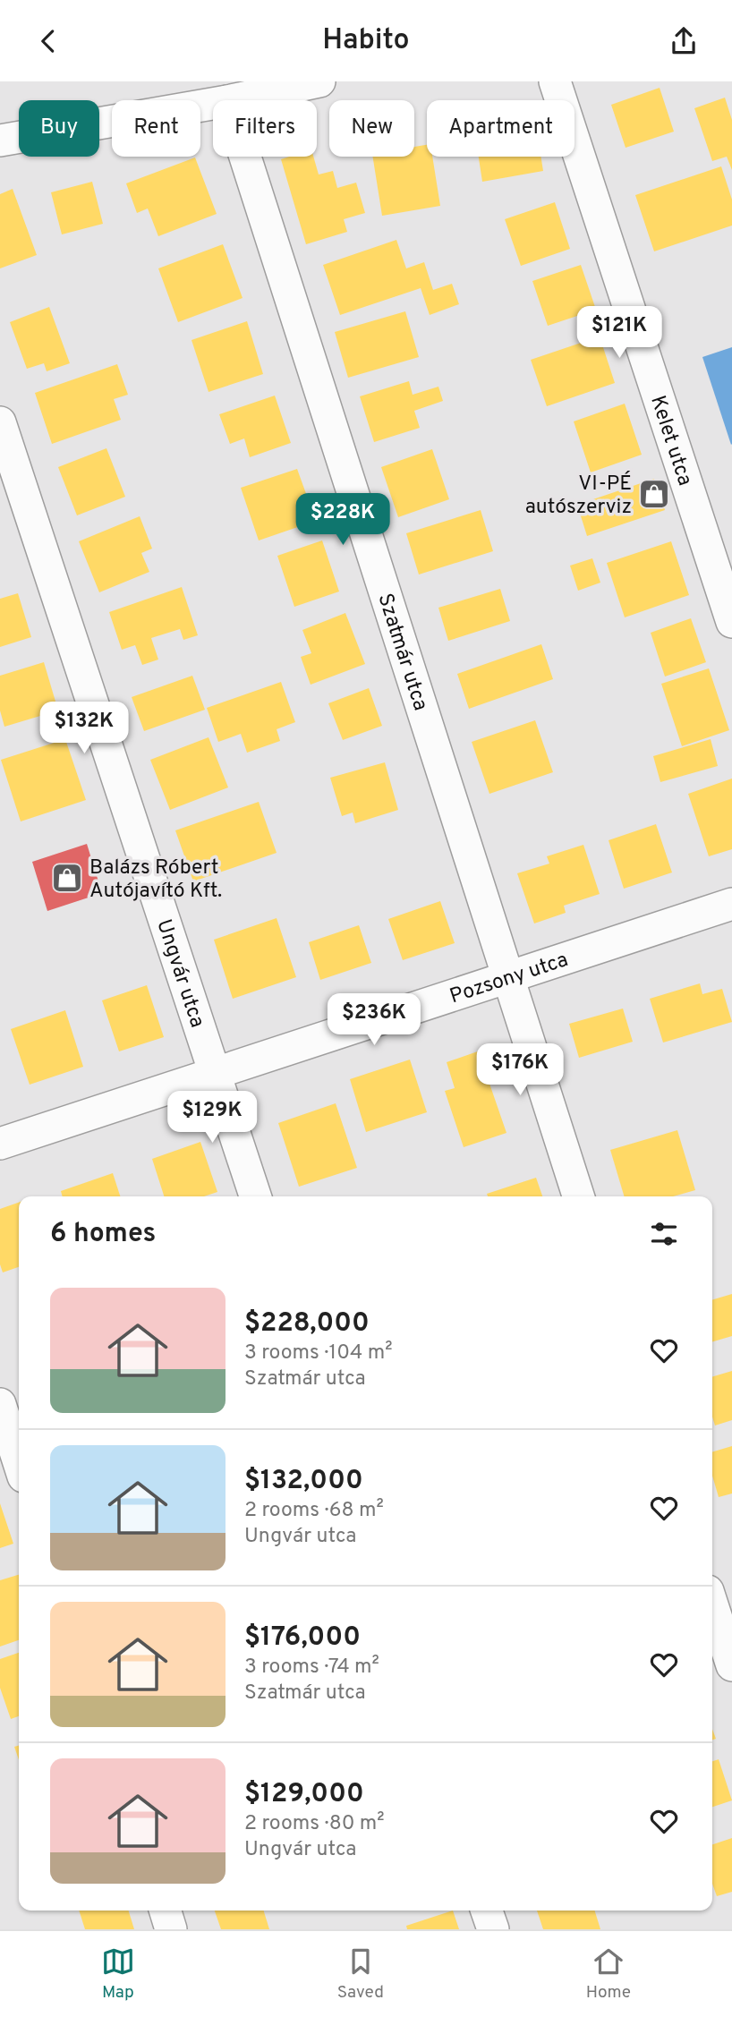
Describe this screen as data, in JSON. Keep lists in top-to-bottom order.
{
  "streets": {
    "street": [
      "Kelet utca",
      "Szatmár utca",
      "Ungvár utca",
      "Pozsony utca"
    ]
  },
  "crossings": [
    ["Szatmár utca", "Pozsony utca"],
    ["Ungvár utca", "Pozsony utca"]
  ],
  "places": {
    "shop": ["VI-PÉ autószerviz", "Balázs Róbert Autójavító Kft."]
  },
  "page": {
    "header": "Habito",
    "chip": [
      "Buy",
      "Rent",
      "Filters",
      "New",
      "Apartment"
    ],
    "price": [
      "$121K",
      "$228K",
      "$132K",
      "$236K",
      "$176K",
      "$129K"
    ],
    "heading": "6 homes",
    "list": [
      {
        "name": "$228,000",
        "note": "3 rooms · 104 m² · Szatmár utca"
      },
      {
        "name": "$132,000",
        "note": "2 rooms · 68 m² · Ungvár utca"
      },
      {
        "name": "$176,000",
        "note": "3 rooms · 74 m² · Szatmár utca"
      },
      {
        "name": "$129,000",
        "note": "2 rooms · 80 m² · Ungvár utca"
      }
    ],
    "tabs": ["Map", "Saved", "Home"]
  }
}
